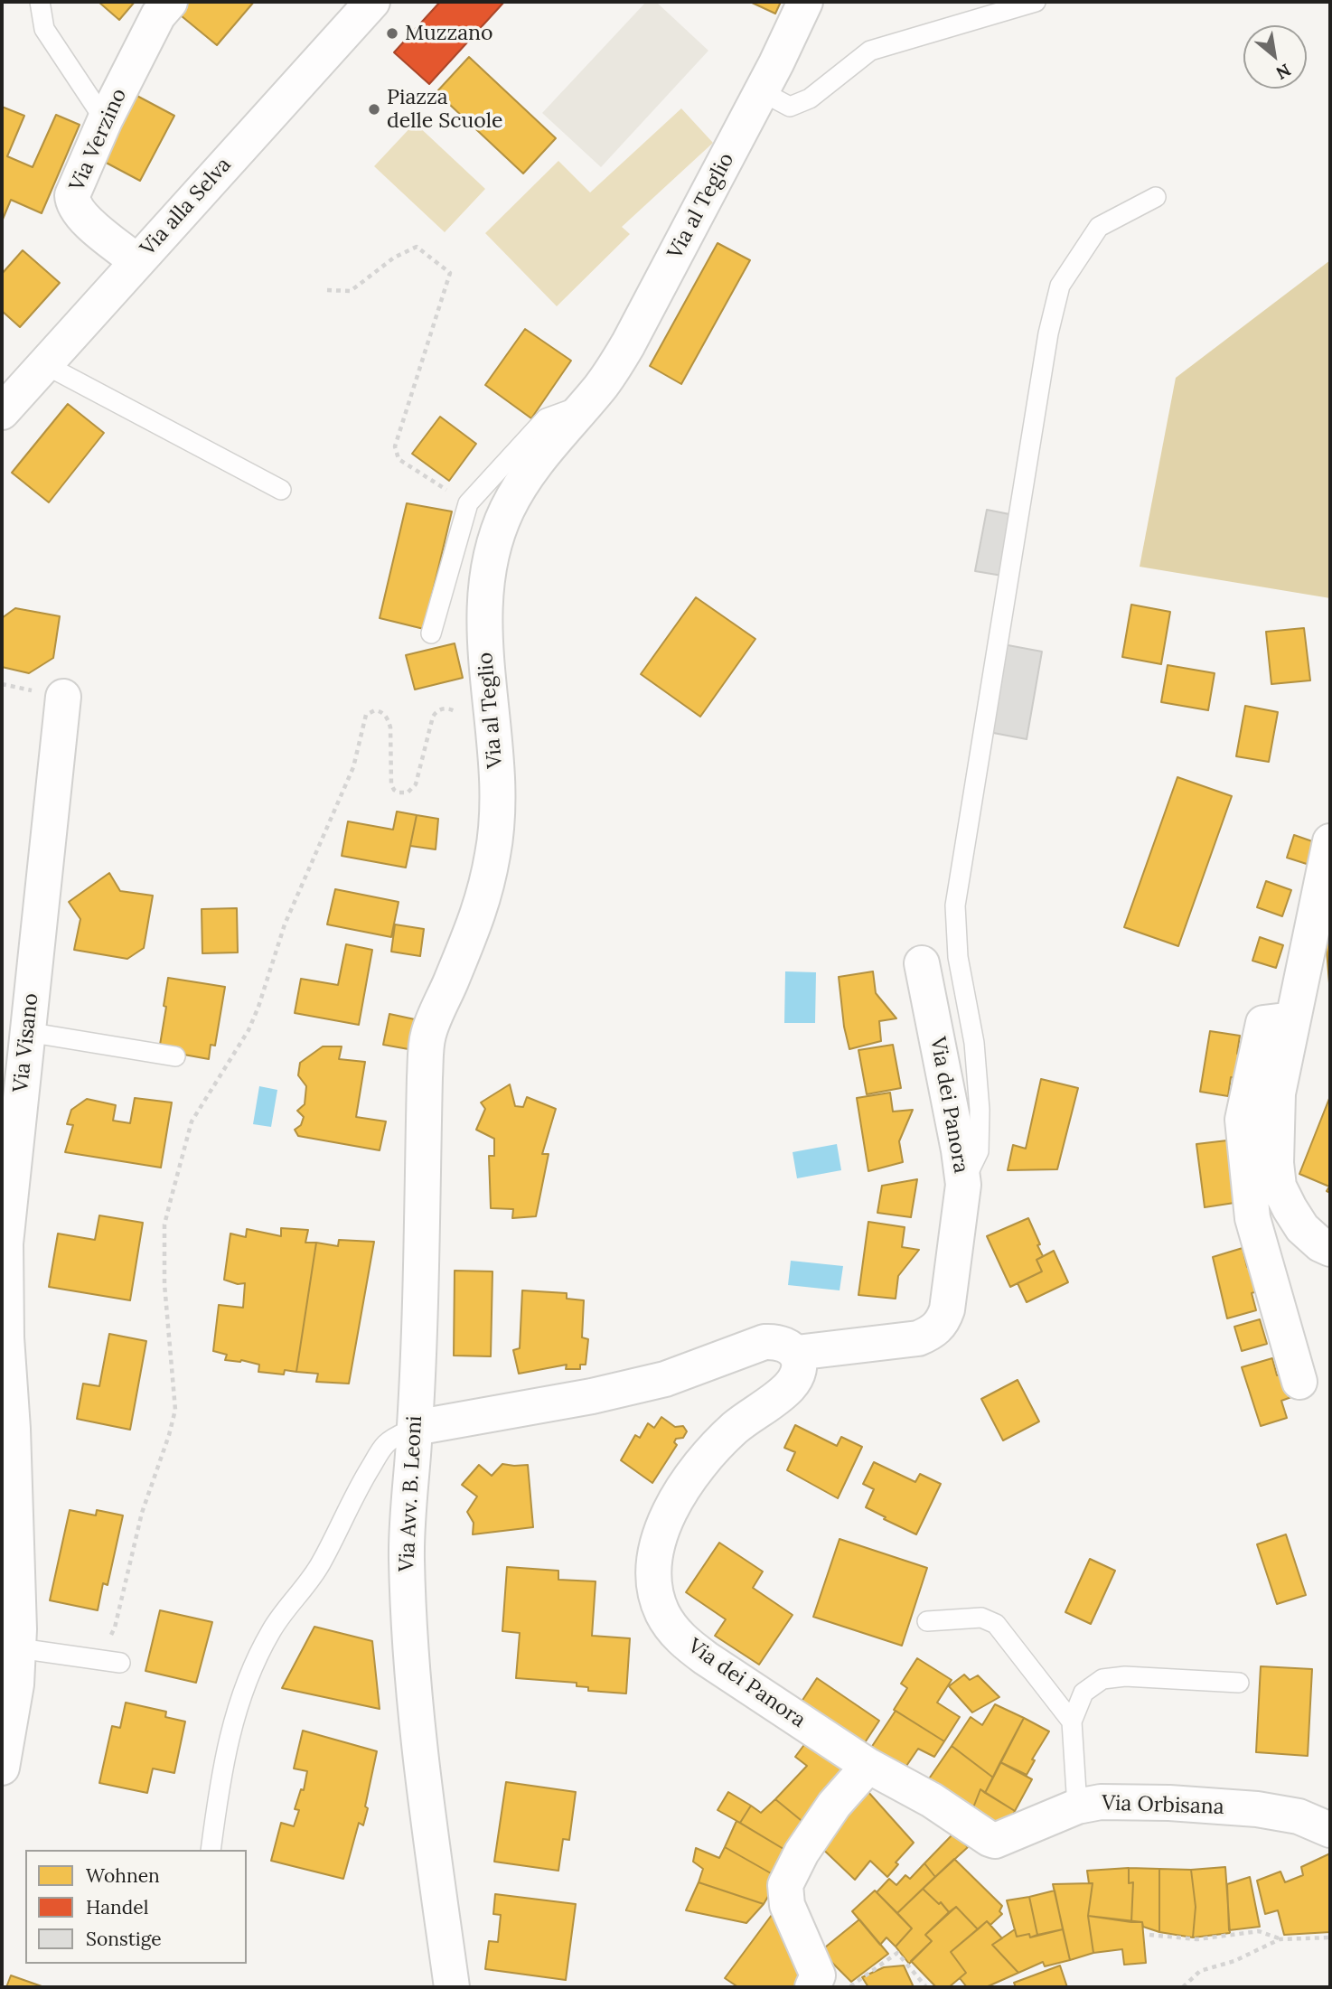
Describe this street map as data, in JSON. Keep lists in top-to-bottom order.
{
  "streets": {
    "street": [
      "Via Verzino",
      "Via al Teglio",
      "Via alla Selva",
      "Via Visano",
      "Via dei Panora",
      "Via Avv. B. Leoni",
      "Via Orbisana"
    ]
  },
  "crossings": [
    ["Via Verzino", "Via alla Selva"],
    ["Via al Teglio", "Via Avv. B. Leoni"],
    ["Via dei Panora", "Via Avv. B. Leoni"],
    ["Via dei Panora", "Via Orbisana"]
  ],
  "places": ["Muzzano", "Piazza delle Scuole"],
  "legend": ["Wohnen", "Handel", "Sonstige"],
  "north": "bottom right"
}
